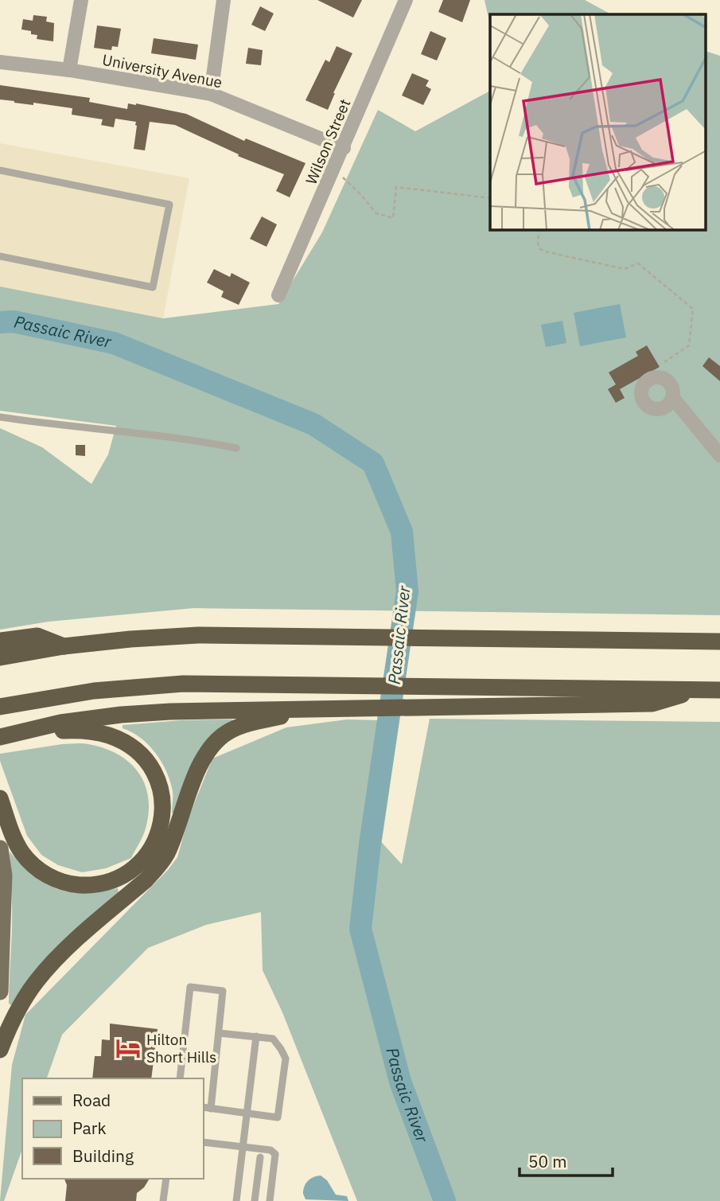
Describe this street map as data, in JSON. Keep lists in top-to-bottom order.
{
  "streets": {
    "street": ["University Avenue", "Wilson Street"]
  },
  "crossings": [
    ["University Avenue", "Wilson Street"]
  ],
  "water": ["Passaic River"],
  "places": {
    "hotel": ["Hilton Short Hills"]
  },
  "legend": ["Road", "Park", "Building"],
  "scale_bar": "50 m"
}
